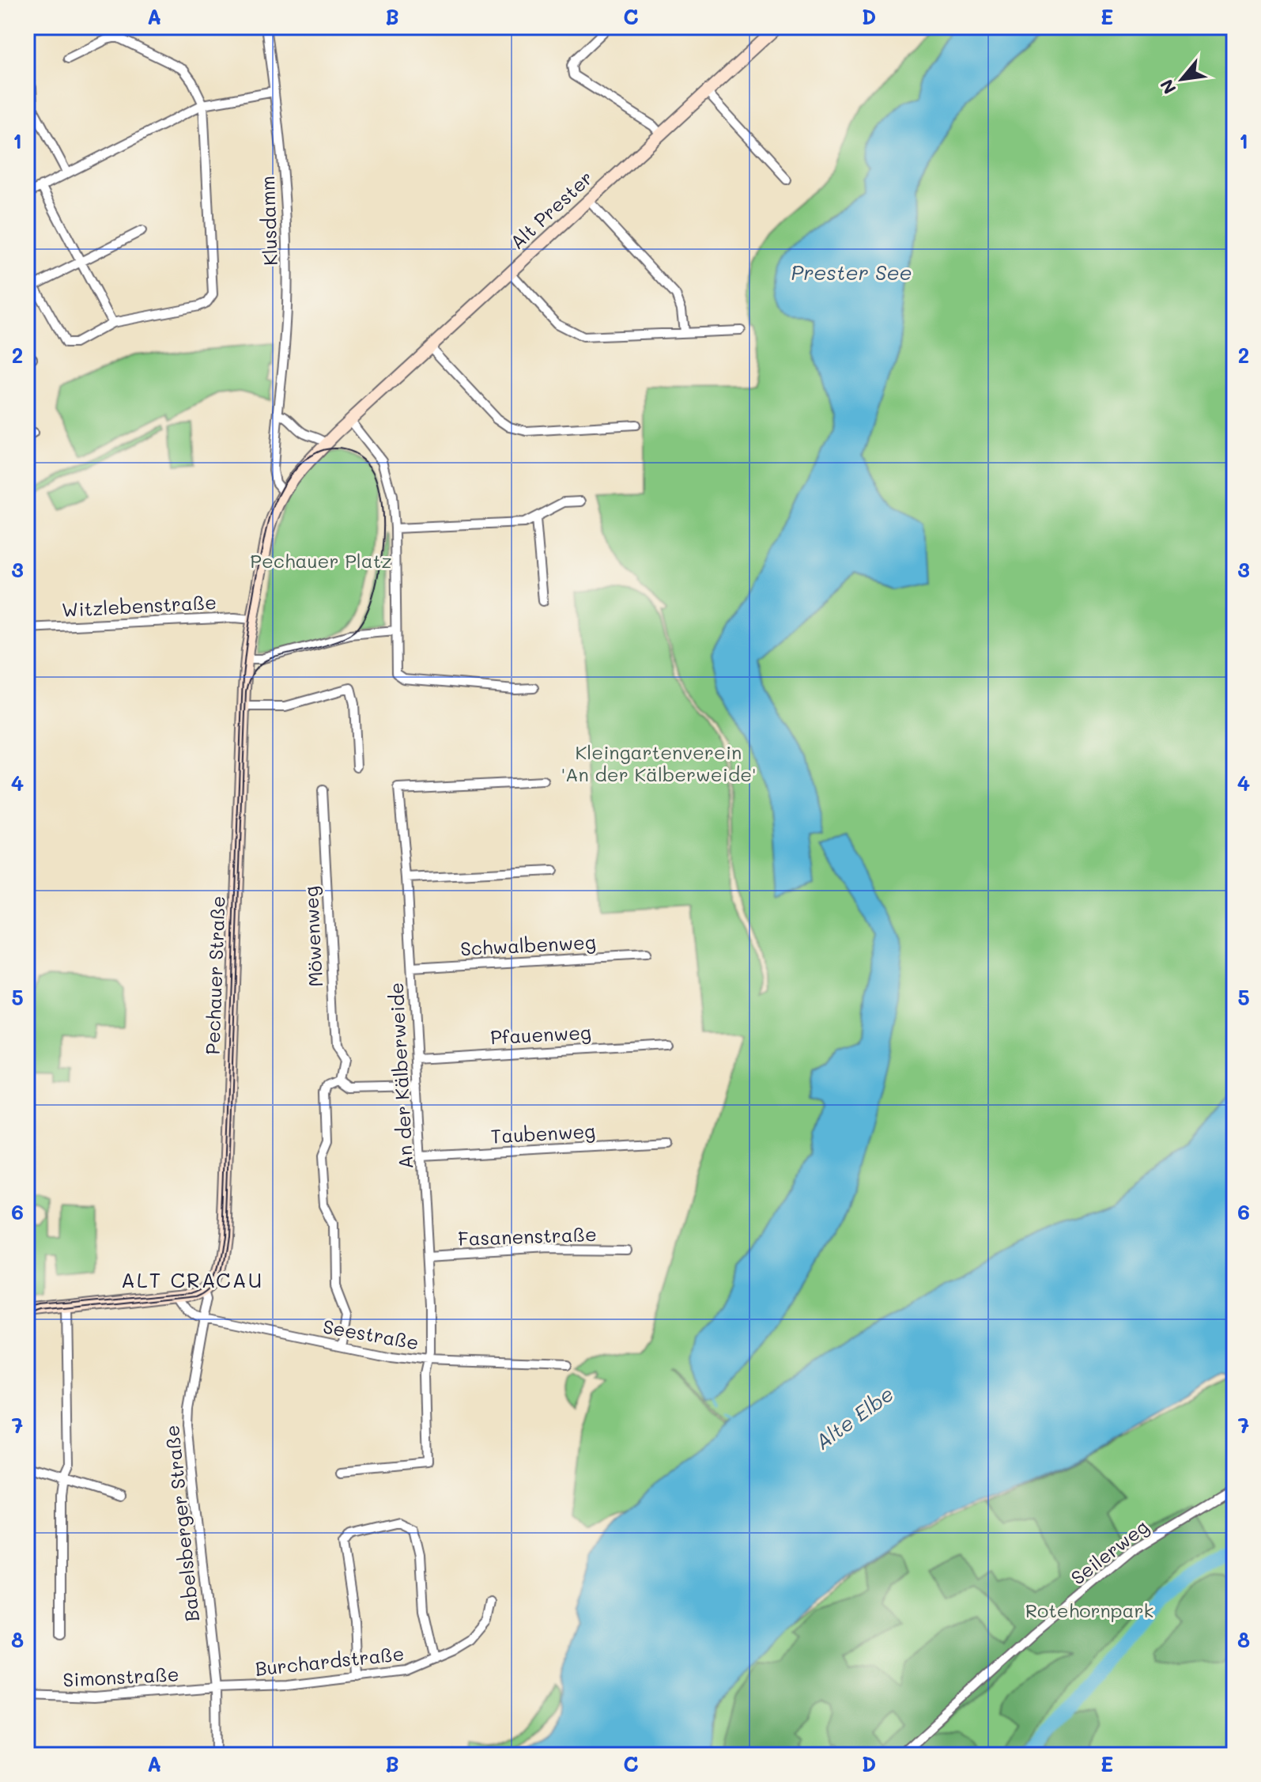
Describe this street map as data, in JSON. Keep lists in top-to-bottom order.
{
  "streets": {
    "main road": ["Alt Prester", "Pechauer Straße"],
    "street": [
      "Klusdamm",
      "Witzlebenstraße",
      "Möwenweg",
      "Schwalbenweg",
      "Pfauenweg",
      "An der Kälberweide",
      "Taubenweg",
      "Fasanenstraße",
      "Seestraße",
      "Babelsberger Straße",
      "Seilerweg",
      "Burchardstraße",
      "Simonstraße"
    ]
  },
  "crossings": [
    ["Schwalbenweg", "An der Kälberweide"],
    ["Pfauenweg", "An der Kälberweide"],
    ["An der Kälberweide", "Taubenweg"],
    ["An der Kälberweide", "Fasanenstraße"],
    ["An der Kälberweide", "Seestraße"],
    ["Seestraße", "Babelsberger Straße"],
    ["Babelsberger Straße", "Burchardstraße"],
    ["Babelsberger Straße", "Simonstraße"],
    ["Burchardstraße", "Simonstraße"]
  ],
  "districts": ["ALT CRACAU"],
  "water": ["Prester See", "Alte Elbe"],
  "parks": ["Pechauer Platz", "Kleingartenverein 'An der Kälberweide'", "Rotehornpark"],
  "north": "bottom left",
  "grid": {
    "columns": [
      "A",
      "B",
      "C",
      "D",
      "E"
    ],
    "rows": [
      "1",
      "2",
      "3",
      "4",
      "5",
      "6",
      "7",
      "8"
    ]
  }
}
